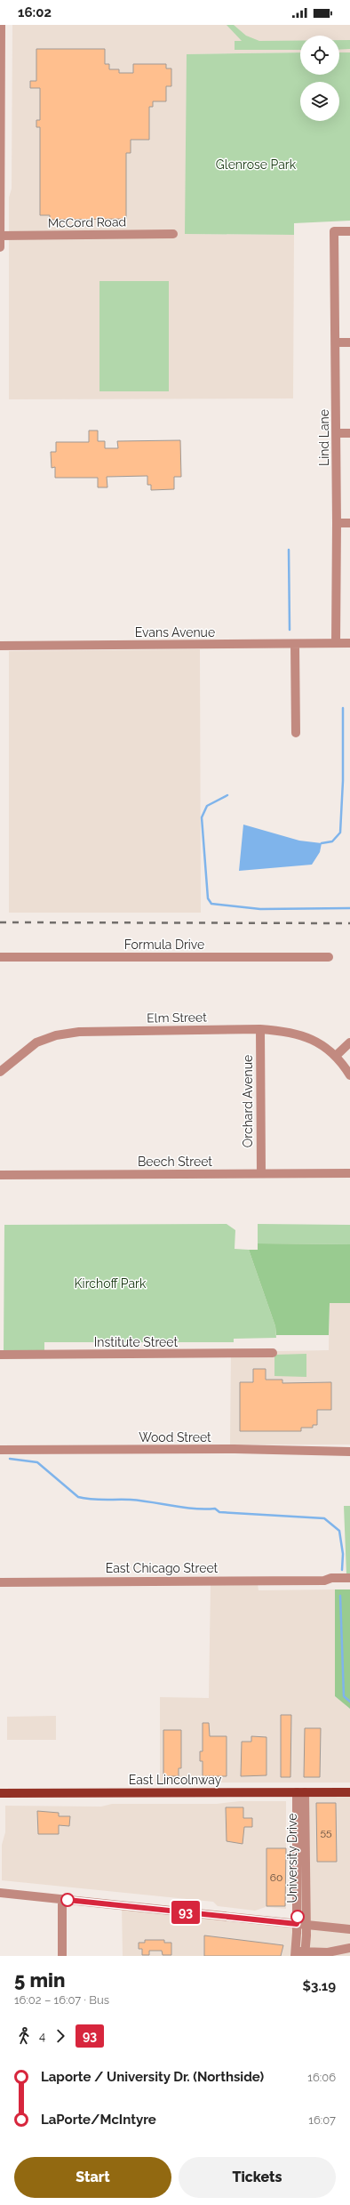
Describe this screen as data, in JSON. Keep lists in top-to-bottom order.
{
  "streets": {
    "main road": ["East Lincolnway"],
    "street": [
      "McCord Road",
      "Lind Lane",
      "Evans Avenue",
      "Formula Drive",
      "Elm Street",
      "Orchard Avenue",
      "Beech Street",
      "Institute Street",
      "Wood Street",
      "East Chicago Street",
      "University Drive"
    ]
  },
  "crossings": [
    ["Lind Lane", "Evans Avenue"],
    ["Elm Street", "Orchard Avenue"],
    ["Orchard Avenue", "Beech Street"],
    ["East Lincolnway", "University Drive"]
  ],
  "parks": ["Glenrose Park", "Kirchoff Park"],
  "lines": ["bus line 93"],
  "house_numbers": ["55", "60"],
  "page": {
    "status": "16:02",
    "on_map": "93",
    "heading": ["5 min", "16:02 – 16:07 · Bus", "$3.19"],
    "legs": ["4", "93"],
    "list": [
      {
        "name": "Laporte / University Dr. (Northside)",
        "value": "16:06"
      },
      {
        "name": "LaPorte/McIntyre",
        "value": "16:07"
      }
    ],
    "buttons": ["Start", "Tickets"]
  }
}
